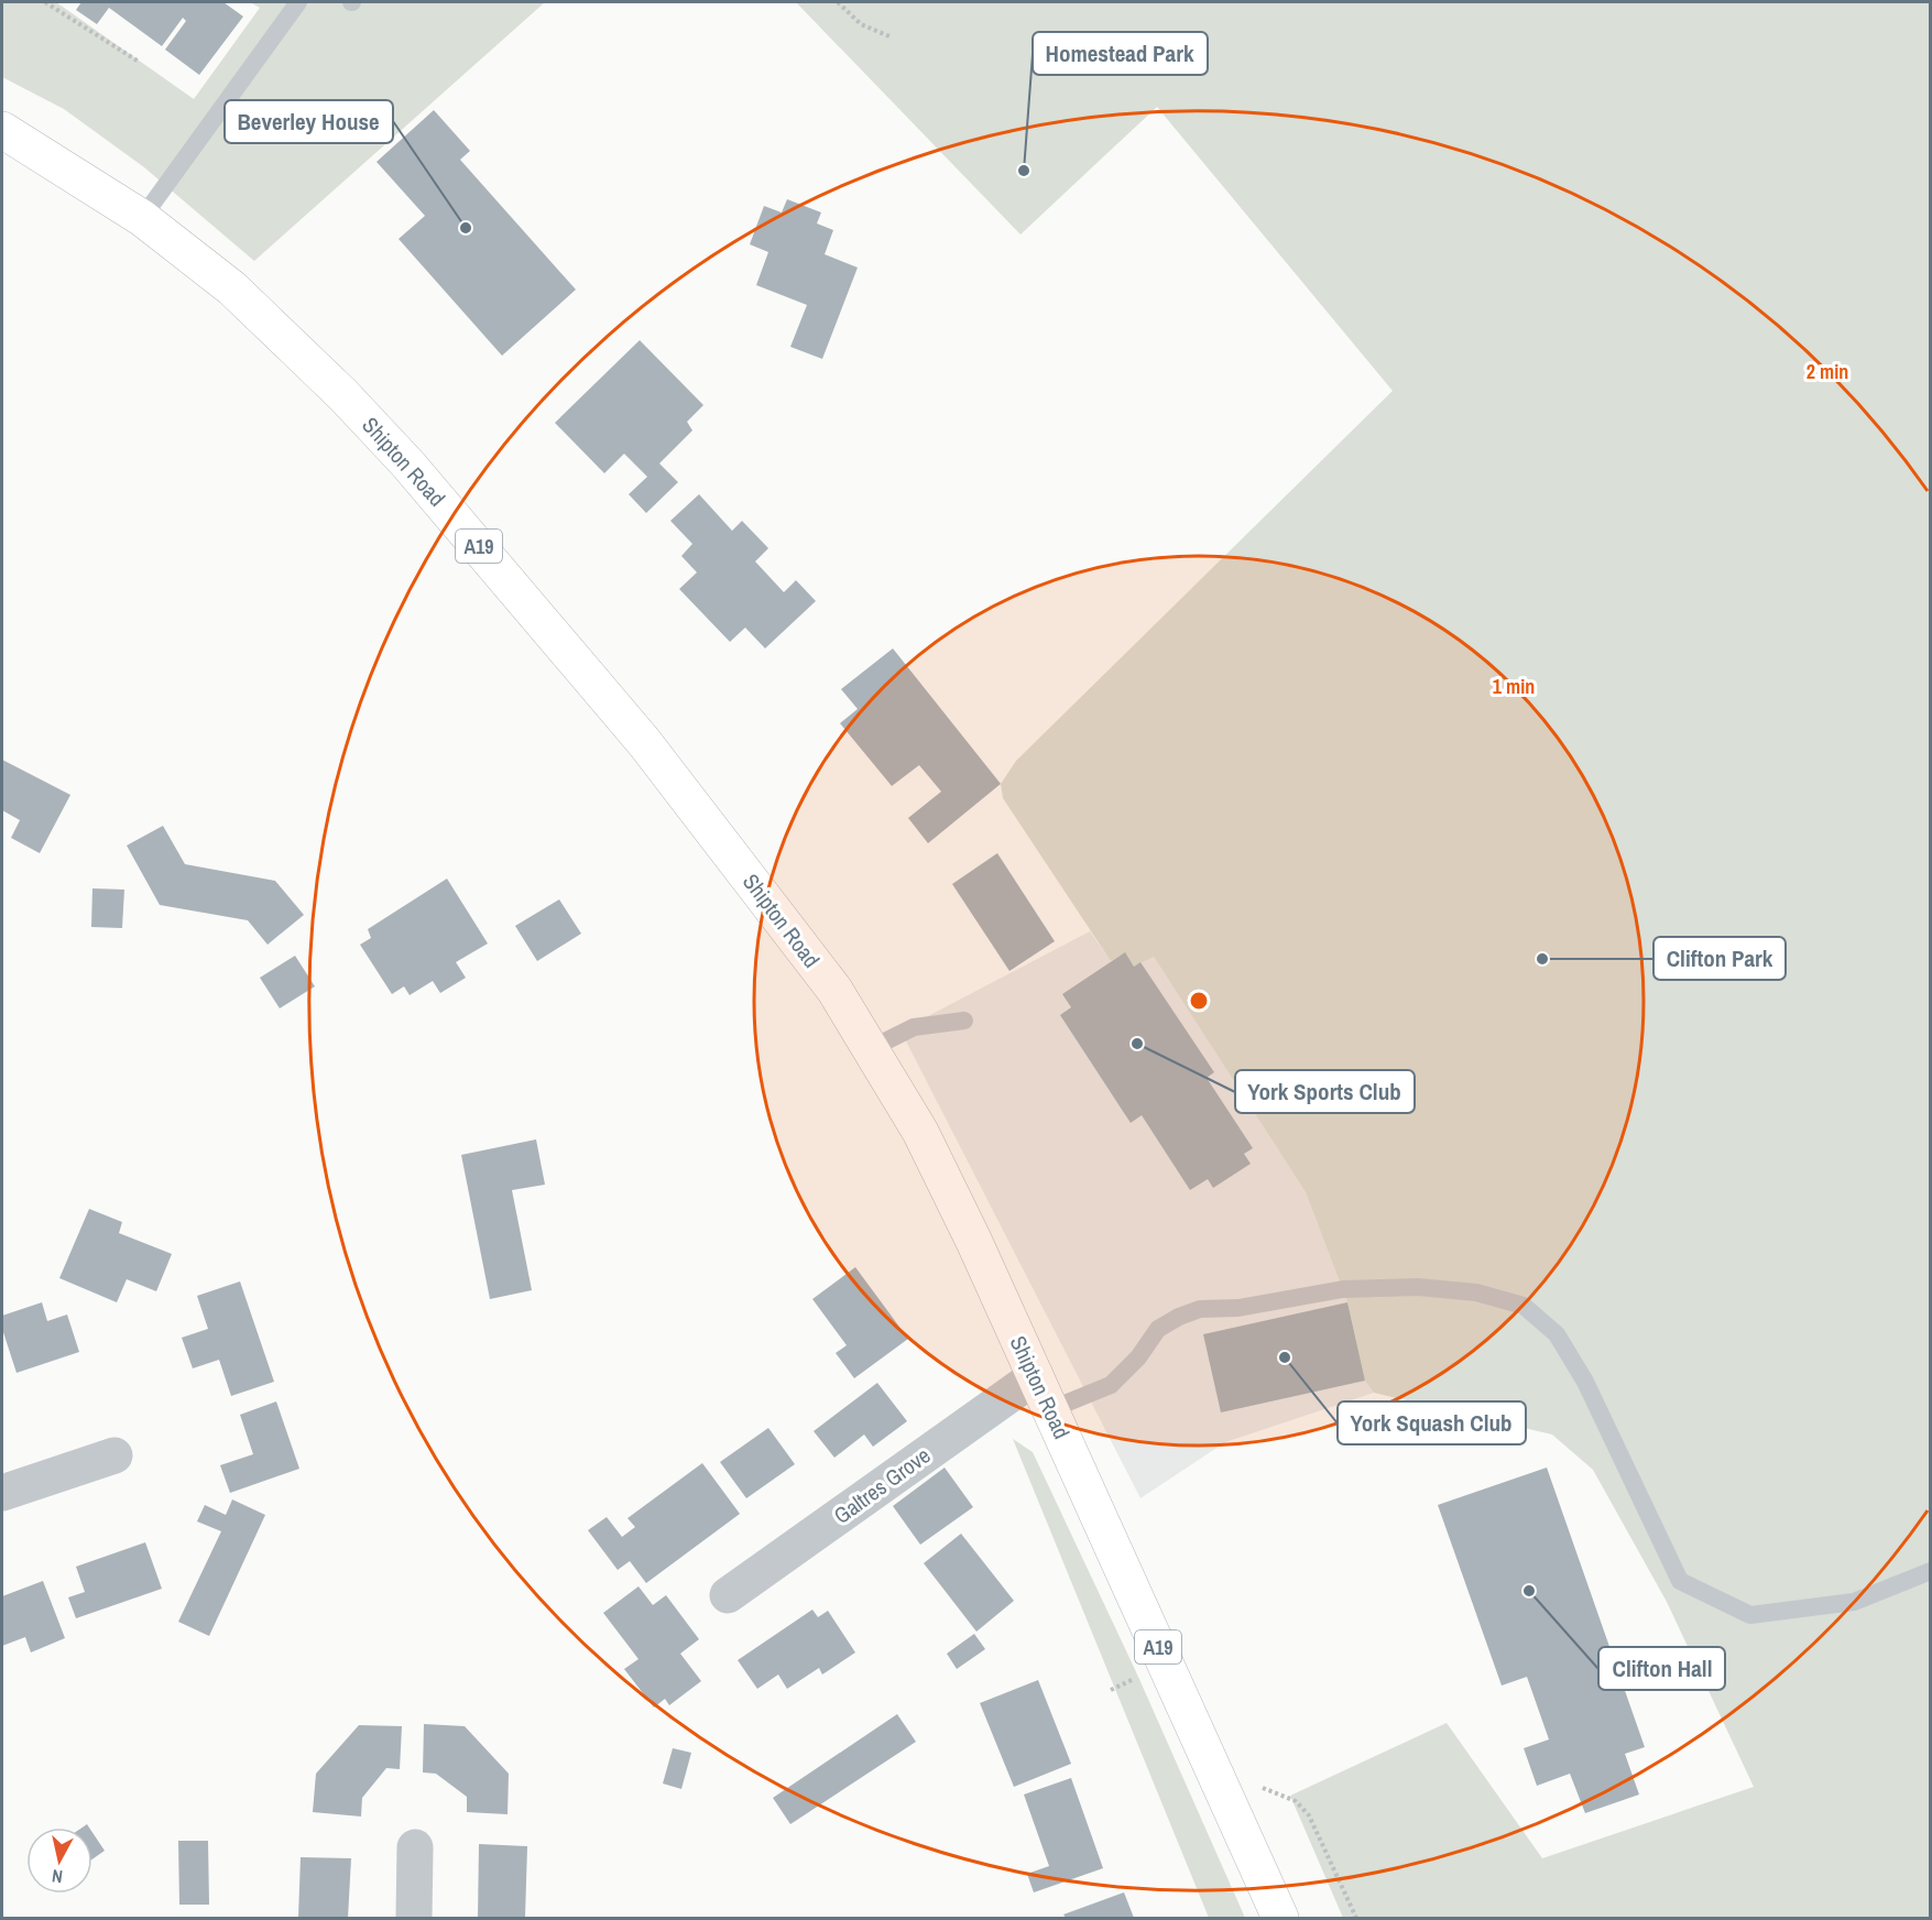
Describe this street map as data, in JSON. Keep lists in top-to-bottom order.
{
  "streets": {
    "main road": ["Shipton Road", "A19"],
    "street": ["Galtres Grove"]
  },
  "crossings": [
    ["Shipton Road", "Galtres Grove"]
  ],
  "places": [
    "Homestead Park",
    "Beverley House",
    "Clifton Park",
    "York Sports Club",
    "York Squash Club",
    "Clifton Hall"
  ],
  "north": "bottom",
  "rings": ["2 min", "1 min"]
}
